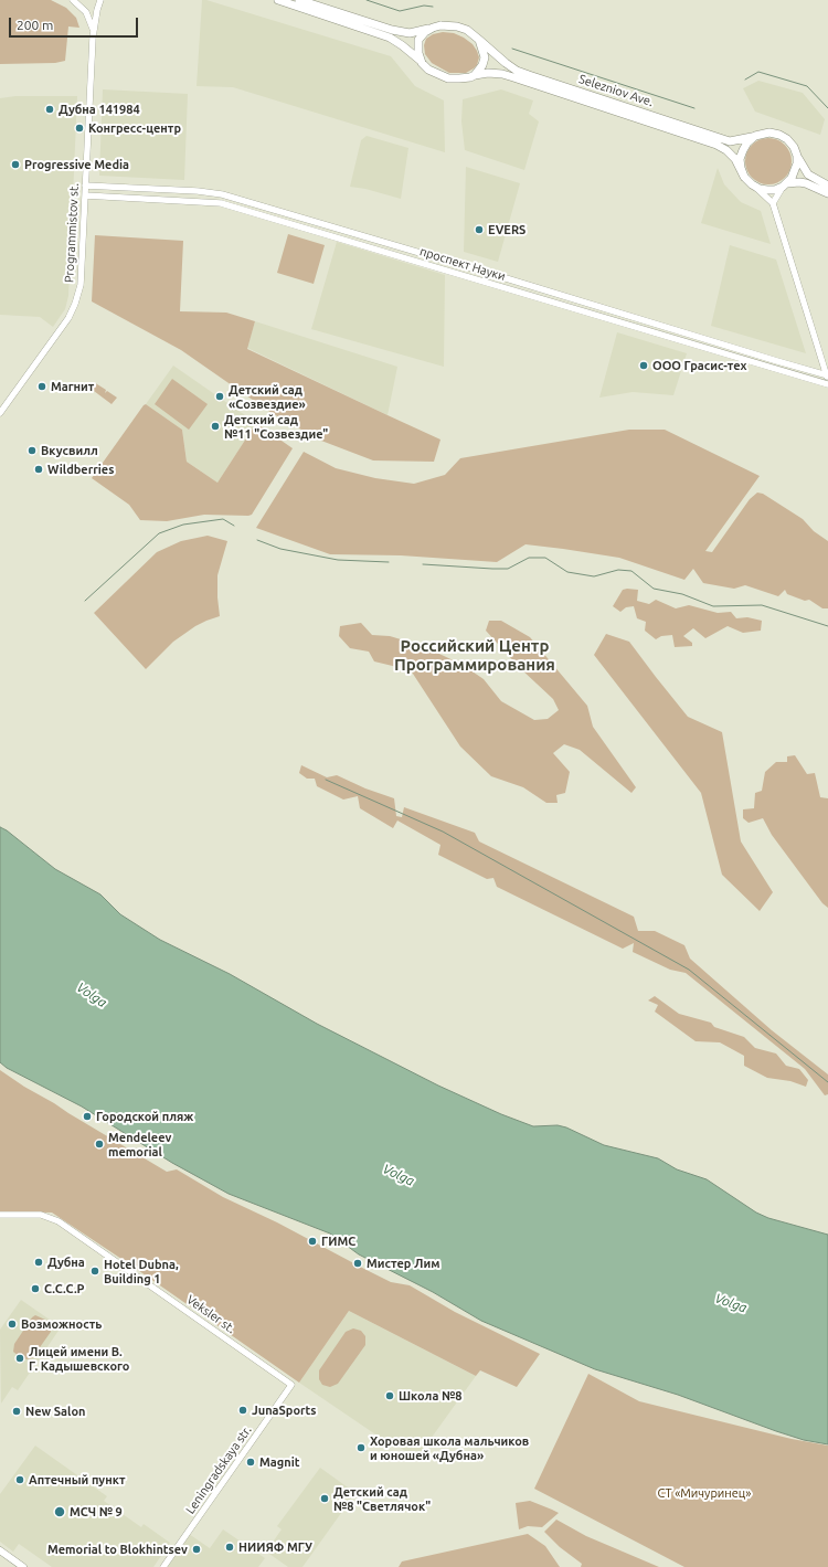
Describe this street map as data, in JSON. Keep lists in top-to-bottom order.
{
  "streets": {
    "main road": ["Selezniov Ave."],
    "street": [
      "Programmistov st.",
      "проспект Науки",
      "Veksler st.",
      "Leningradskaya str."
    ]
  },
  "crossings": [
    ["Programmistov st.", "проспект Науки"],
    ["Veksler st.", "Leningradskaya str."]
  ],
  "districts": ["Российский Центр Программирования"],
  "water": ["Volga"],
  "parks": ["СТ «Мичуринец»"],
  "places": [
    "Дубна 141984",
    "Конгресс-центр",
    "Progressive Media",
    "EVERS",
    "ООО Грасис-тех",
    "Магнит",
    "Детский сад «Созвездие»",
    "Детский сад №11 \"Созвездие\"",
    "Вкусвилл",
    "Wildberries",
    "Городской пляж",
    "Mendeleev memorial",
    "ГИМС",
    "Дубна",
    "Мистер Лим",
    "Hotel Dubna, Building 1",
    "С.С.С.Р",
    "Возможность",
    "Лицей имени В. Г. Кадышевского",
    "Школа №8",
    "JunaSports",
    "New Salon",
    "Хоровая школа мальчиков и юношей «Дубна»",
    "Magnit",
    "Аптечный пункт",
    "Детский сад №8 \"Светлячок\"",
    "МСЧ № 9",
    "НИИЯФ МГУ",
    "Memorial to Blokhintsev"
  ],
  "scale_bar": "200 m"
}
